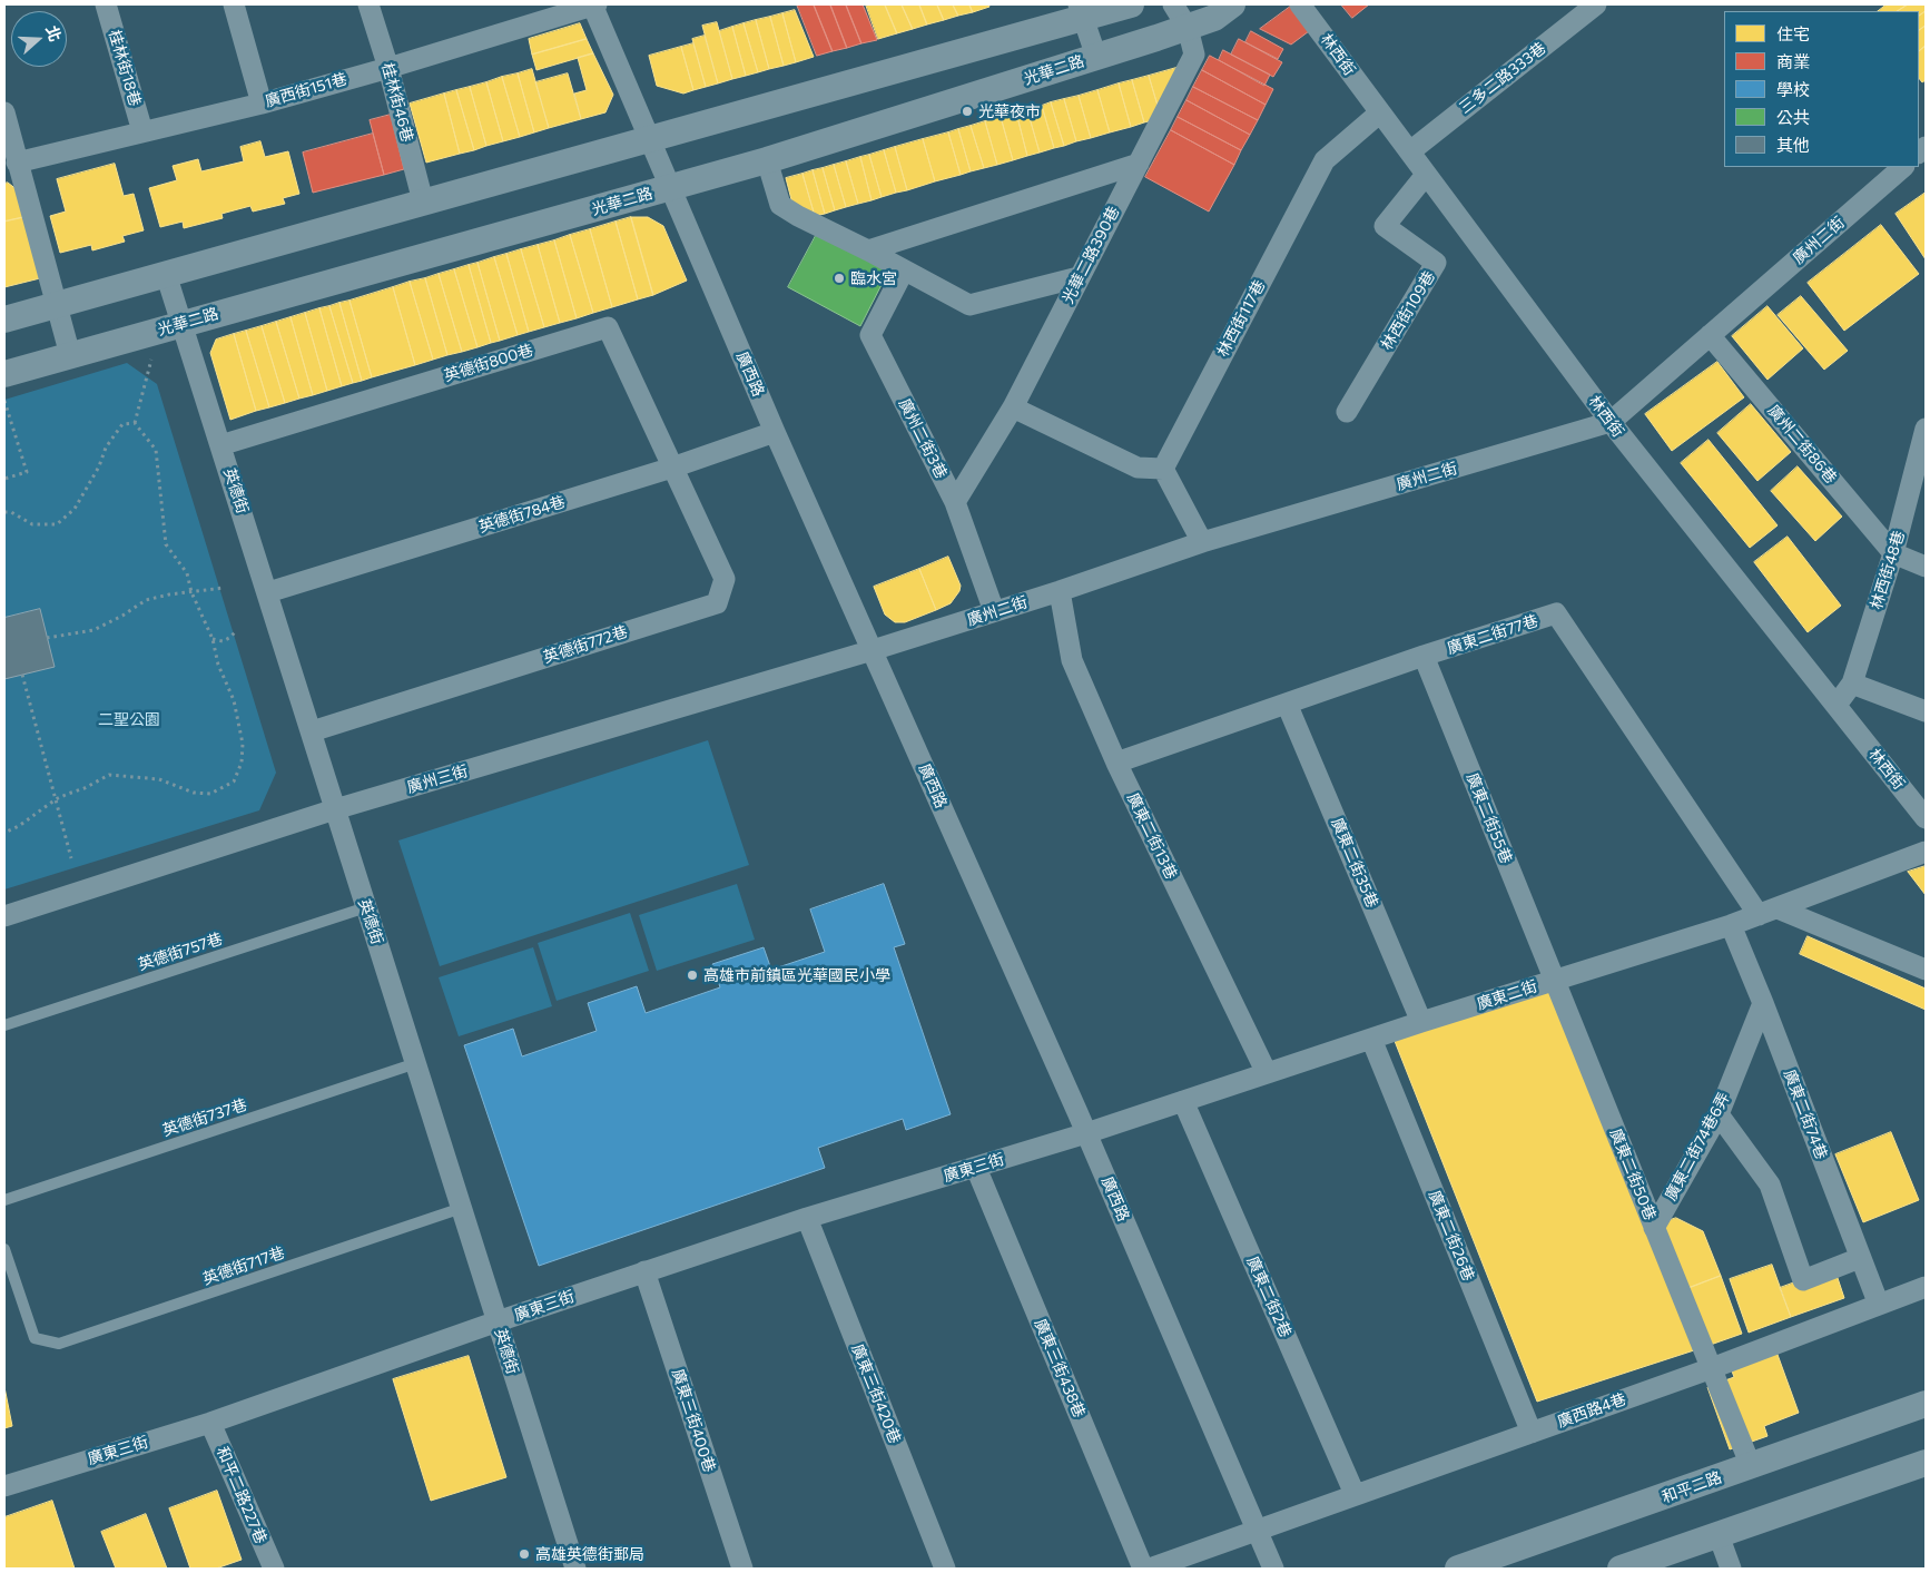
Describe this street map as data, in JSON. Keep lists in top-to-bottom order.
{
  "streets": {
    "street": [
      "林西街",
      "桂林街18巷",
      "光華二路",
      "三多二路333巷",
      "廣西街151巷",
      "桂林街46巷",
      "廣州二街",
      "光華二路390巷",
      "林西街109巷",
      "林西街117巷",
      "英德街800巷",
      "廣西路",
      "廣州二街3巷",
      "廣州二街86巷",
      "英德街",
      "英德街784巷",
      "林西街48巷",
      "廣東二街77巷",
      "英德街772巷",
      "廣州三街",
      "廣東二街55巷",
      "廣東二街13巷",
      "廣東二街35巷",
      "廣東二街",
      "廣東二街74巷",
      "廣東二街74巷6弄",
      "廣東三街",
      "廣東二街50巷",
      "廣東二街26巷",
      "廣東二街2巷",
      "廣東三街438巷",
      "廣東三街420巷",
      "廣西路4巷",
      "廣東三街400巷",
      "和平二路",
      "和平二路227巷"
    ],
    "lane": ["英德街757巷", "英德街737巷", "英德街717巷"]
  },
  "crossings": [
    ["林西街", "三多二路333巷"],
    ["林西街", "廣州二街"],
    ["林西街", "林西街109巷"],
    ["林西街", "林西街117巷"],
    ["林西街", "林西街48巷"],
    ["桂林街18巷", "廣西街151巷"],
    ["光華二路", "光華二路390巷"],
    ["光華二路", "廣西路"],
    ["光華二路", "英德街"],
    ["廣西街151巷", "桂林街46巷"],
    ["廣西街151巷", "廣西路"],
    ["廣州二街", "廣西路"],
    ["廣州二街", "廣州二街3巷"],
    ["廣州二街", "廣州二街86巷"],
    ["廣州二街", "廣州三街"],
    ["廣州二街", "廣東二街13巷"],
    ["光華二路390巷", "廣州二街3巷"],
    ["英德街800巷", "英德街"],
    ["英德街800巷", "英德街784巷"],
    ["英德街800巷", "英德街772巷"],
    ["廣西路", "英德街784巷"],
    ["廣西路", "廣州三街"],
    ["廣西路", "廣東二街"],
    ["廣西路", "廣東三街"],
    ["廣西路", "廣西路4巷"],
    ["廣州二街86巷", "林西街48巷"],
    ["英德街", "英德街784巷"],
    ["英德街", "英德街772巷"],
    ["英德街", "廣州三街"],
    ["英德街", "英德街757巷"],
    ["英德街", "英德街737巷"],
    ["英德街", "廣東三街"],
    ["英德街", "英德街717巷"],
    ["英德街784巷", "英德街772巷"],
    ["廣東二街77巷", "廣東二街55巷"],
    ["廣東二街77巷", "廣東二街13巷"],
    ["廣東二街77巷", "廣東二街35巷"],
    ["廣東二街77巷", "廣東二街"],
    ["廣東二街55巷", "廣東二街"],
    ["廣東二街55巷", "廣東二街50巷"],
    ["廣東二街13巷", "廣東二街"],
    ["廣東二街35巷", "廣東二街"],
    ["廣東二街", "廣東二街74巷"],
    ["廣東二街", "廣東三街"],
    ["廣東二街", "廣東二街50巷"],
    ["廣東二街", "廣東二街26巷"],
    ["廣東二街", "廣東二街2巷"],
    ["廣東二街74巷", "廣東二街74巷6弄"],
    ["廣東二街74巷", "廣西路4巷"],
    ["廣東二街74巷6弄", "廣東二街50巷"],
    ["廣東三街", "廣東三街438巷"],
    ["廣東三街", "廣東三街420巷"],
    ["廣東三街", "廣東三街400巷"],
    ["廣東三街", "和平二路227巷"],
    ["廣東二街50巷", "廣西路4巷"],
    ["廣東二街50巷", "和平二路"],
    ["廣東二街26巷", "廣西路4巷"],
    ["廣東二街2巷", "廣西路4巷"]
  ],
  "parks": ["二聖公園"],
  "places": [
    "光華夜市",
    "臨水宮",
    "高雄市前鎮區光華國民小學",
    "高雄英德街郵局"
  ],
  "legend": [
    "住宅",
    "商業",
    "學校",
    "公共",
    "其他"
  ],
  "north": "right"
}
